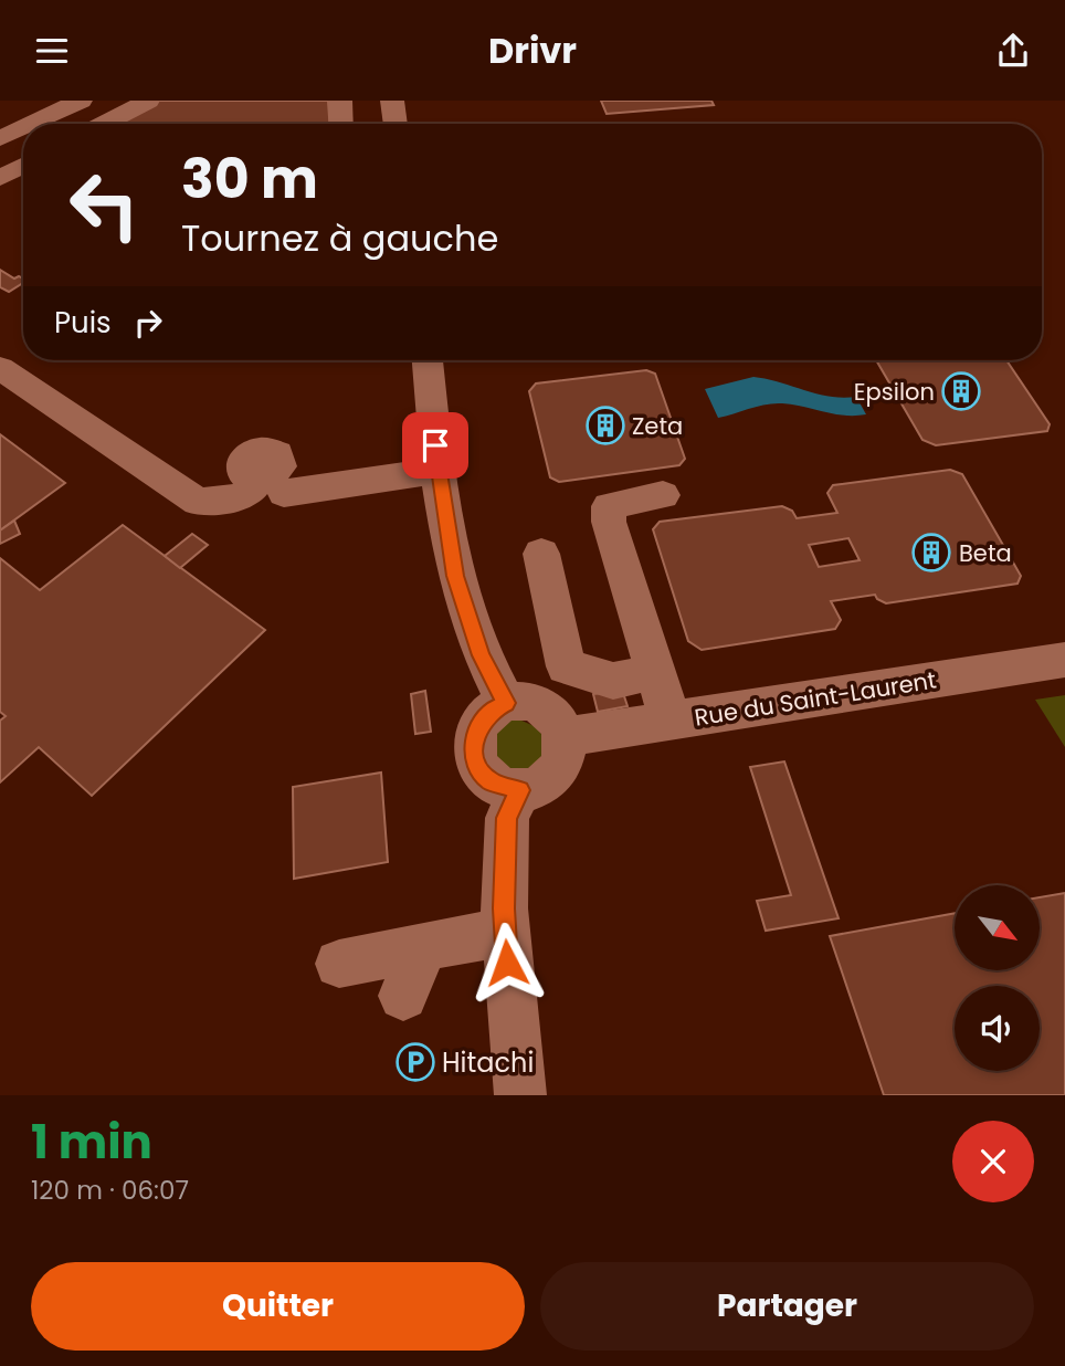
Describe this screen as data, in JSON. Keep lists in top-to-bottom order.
{
  "streets": {
    "street": ["Rue du Saint-Laurent"]
  },
  "places": {
    "building": ["Epsilon", "Zeta", "Beta"],
    "parking": ["Hitachi"]
  },
  "north": "bottom right",
  "page": {
    "header": "Drivr",
    "turn": ["30 m", "Tournez à gauche"],
    "then": "Puis",
    "heading": ["1 min", "120 m · 06:07"],
    "buttons": ["Quitter", "Partager"]
  }
}
